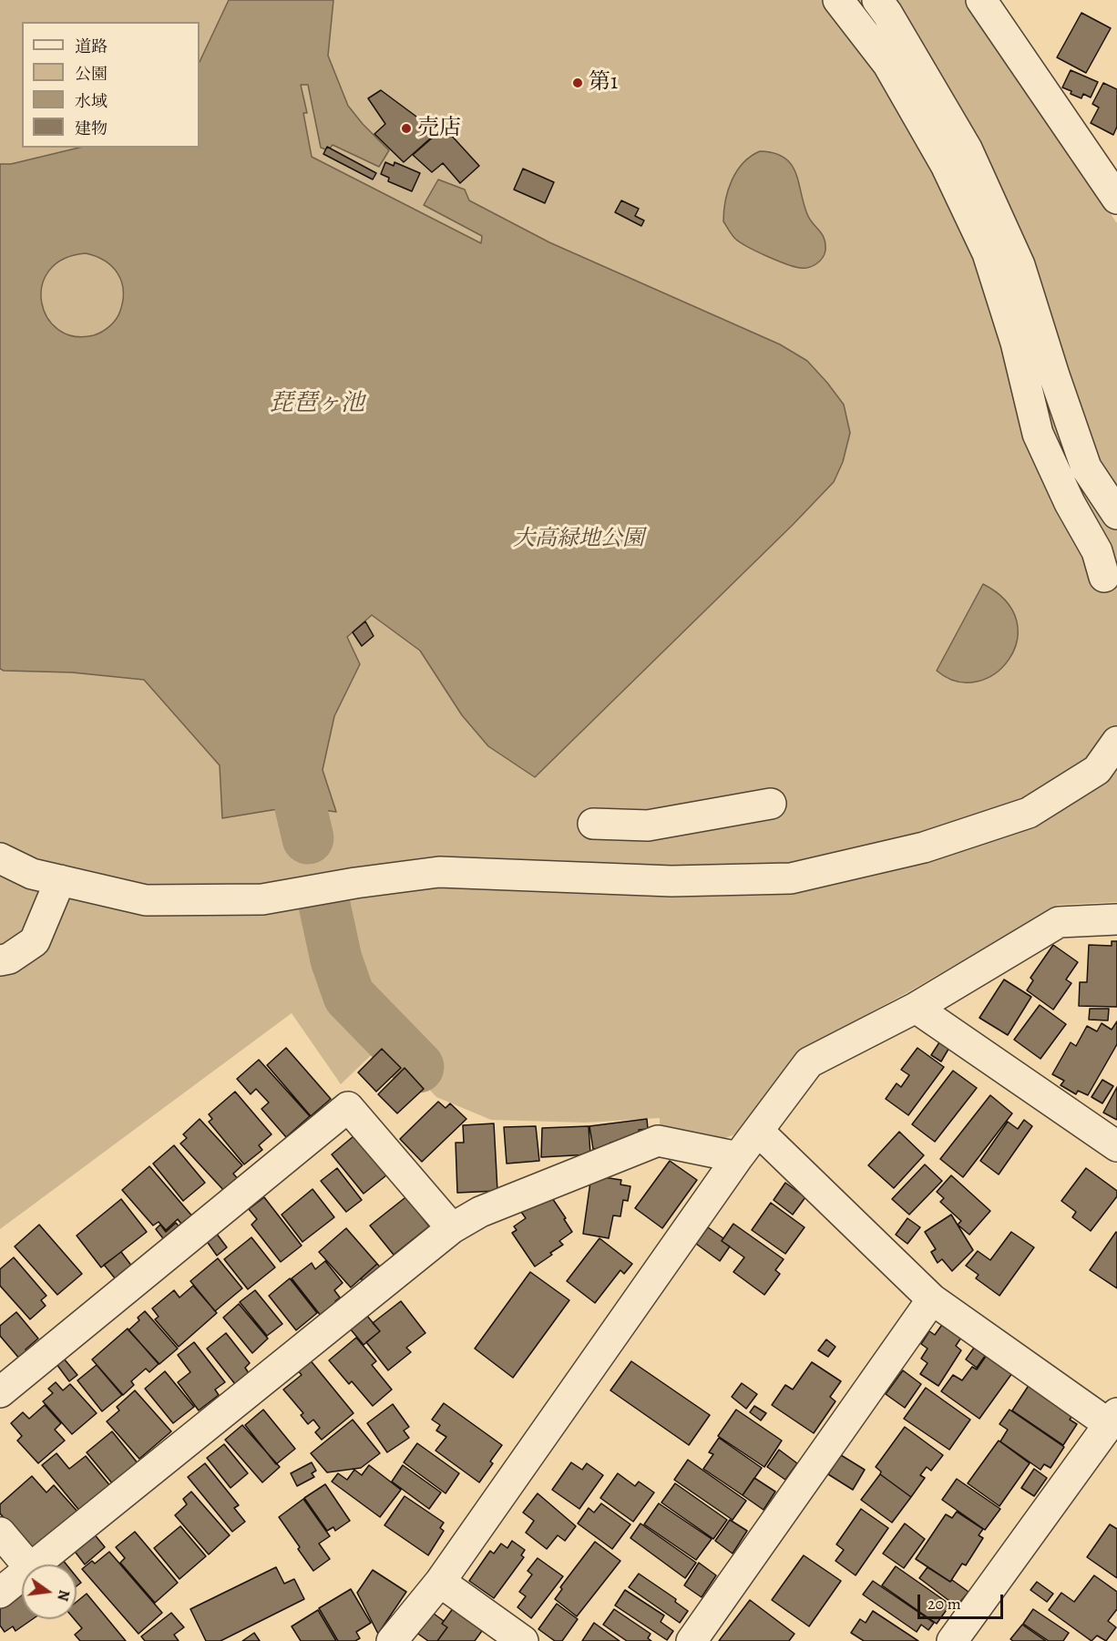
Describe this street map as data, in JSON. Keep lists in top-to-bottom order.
{
  "water": ["琵琶ヶ池"],
  "parks": ["大高緑地公園"],
  "places": ["第1", "売店"],
  "legend": [
    "道路",
    "公園",
    "水域",
    "建物"
  ],
  "scale_bar": "20 m",
  "north": "right"
}
